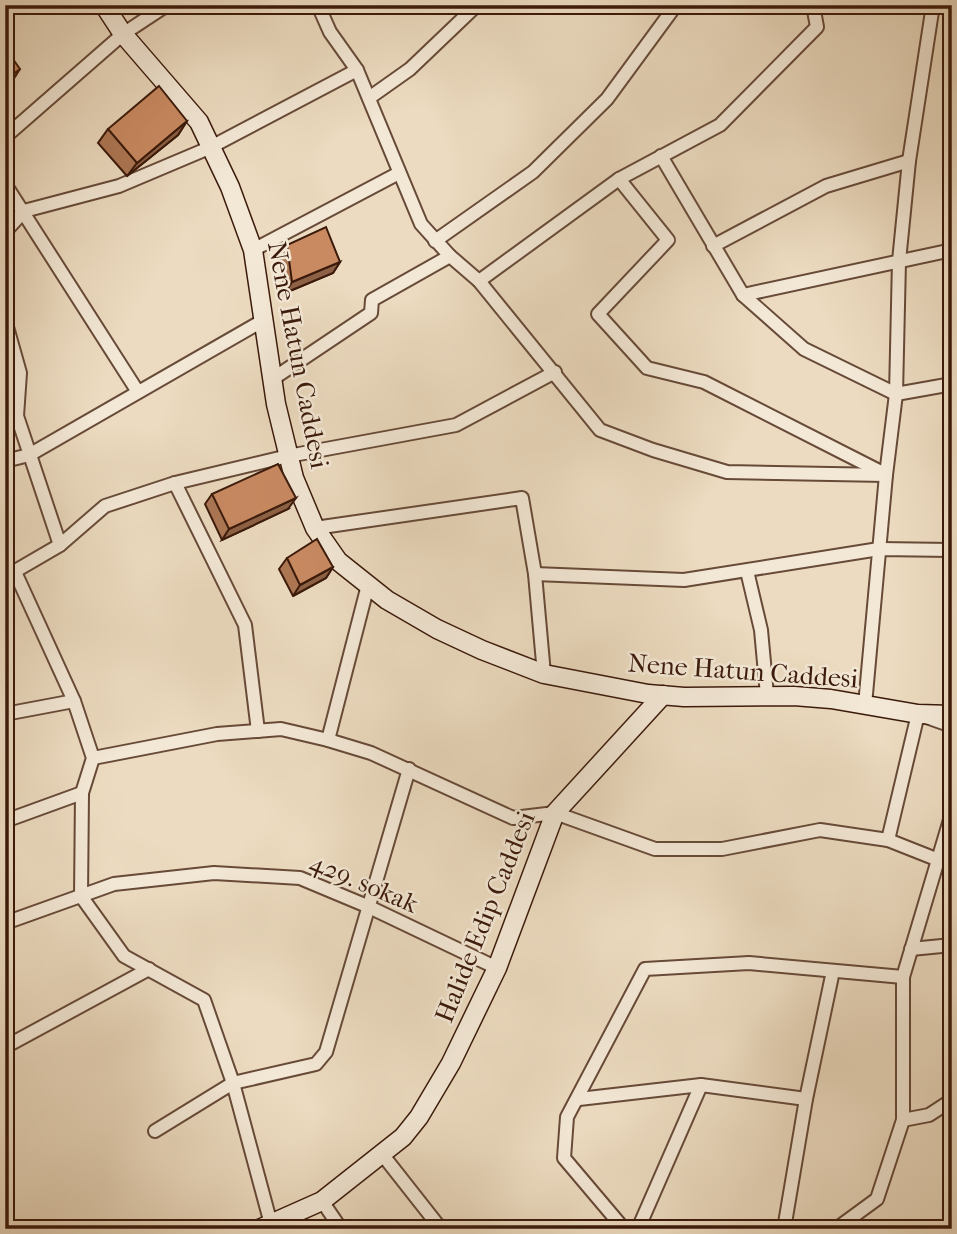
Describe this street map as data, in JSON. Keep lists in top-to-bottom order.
{
  "streets": {
    "street": ["Nene Hatun Caddesi", "429. sokak", "Halide Edip Caddesi"]
  },
  "crossings": [
    ["Nene Hatun Caddesi", "Halide Edip Caddesi"],
    ["429. sokak", "Halide Edip Caddesi"]
  ]
}
